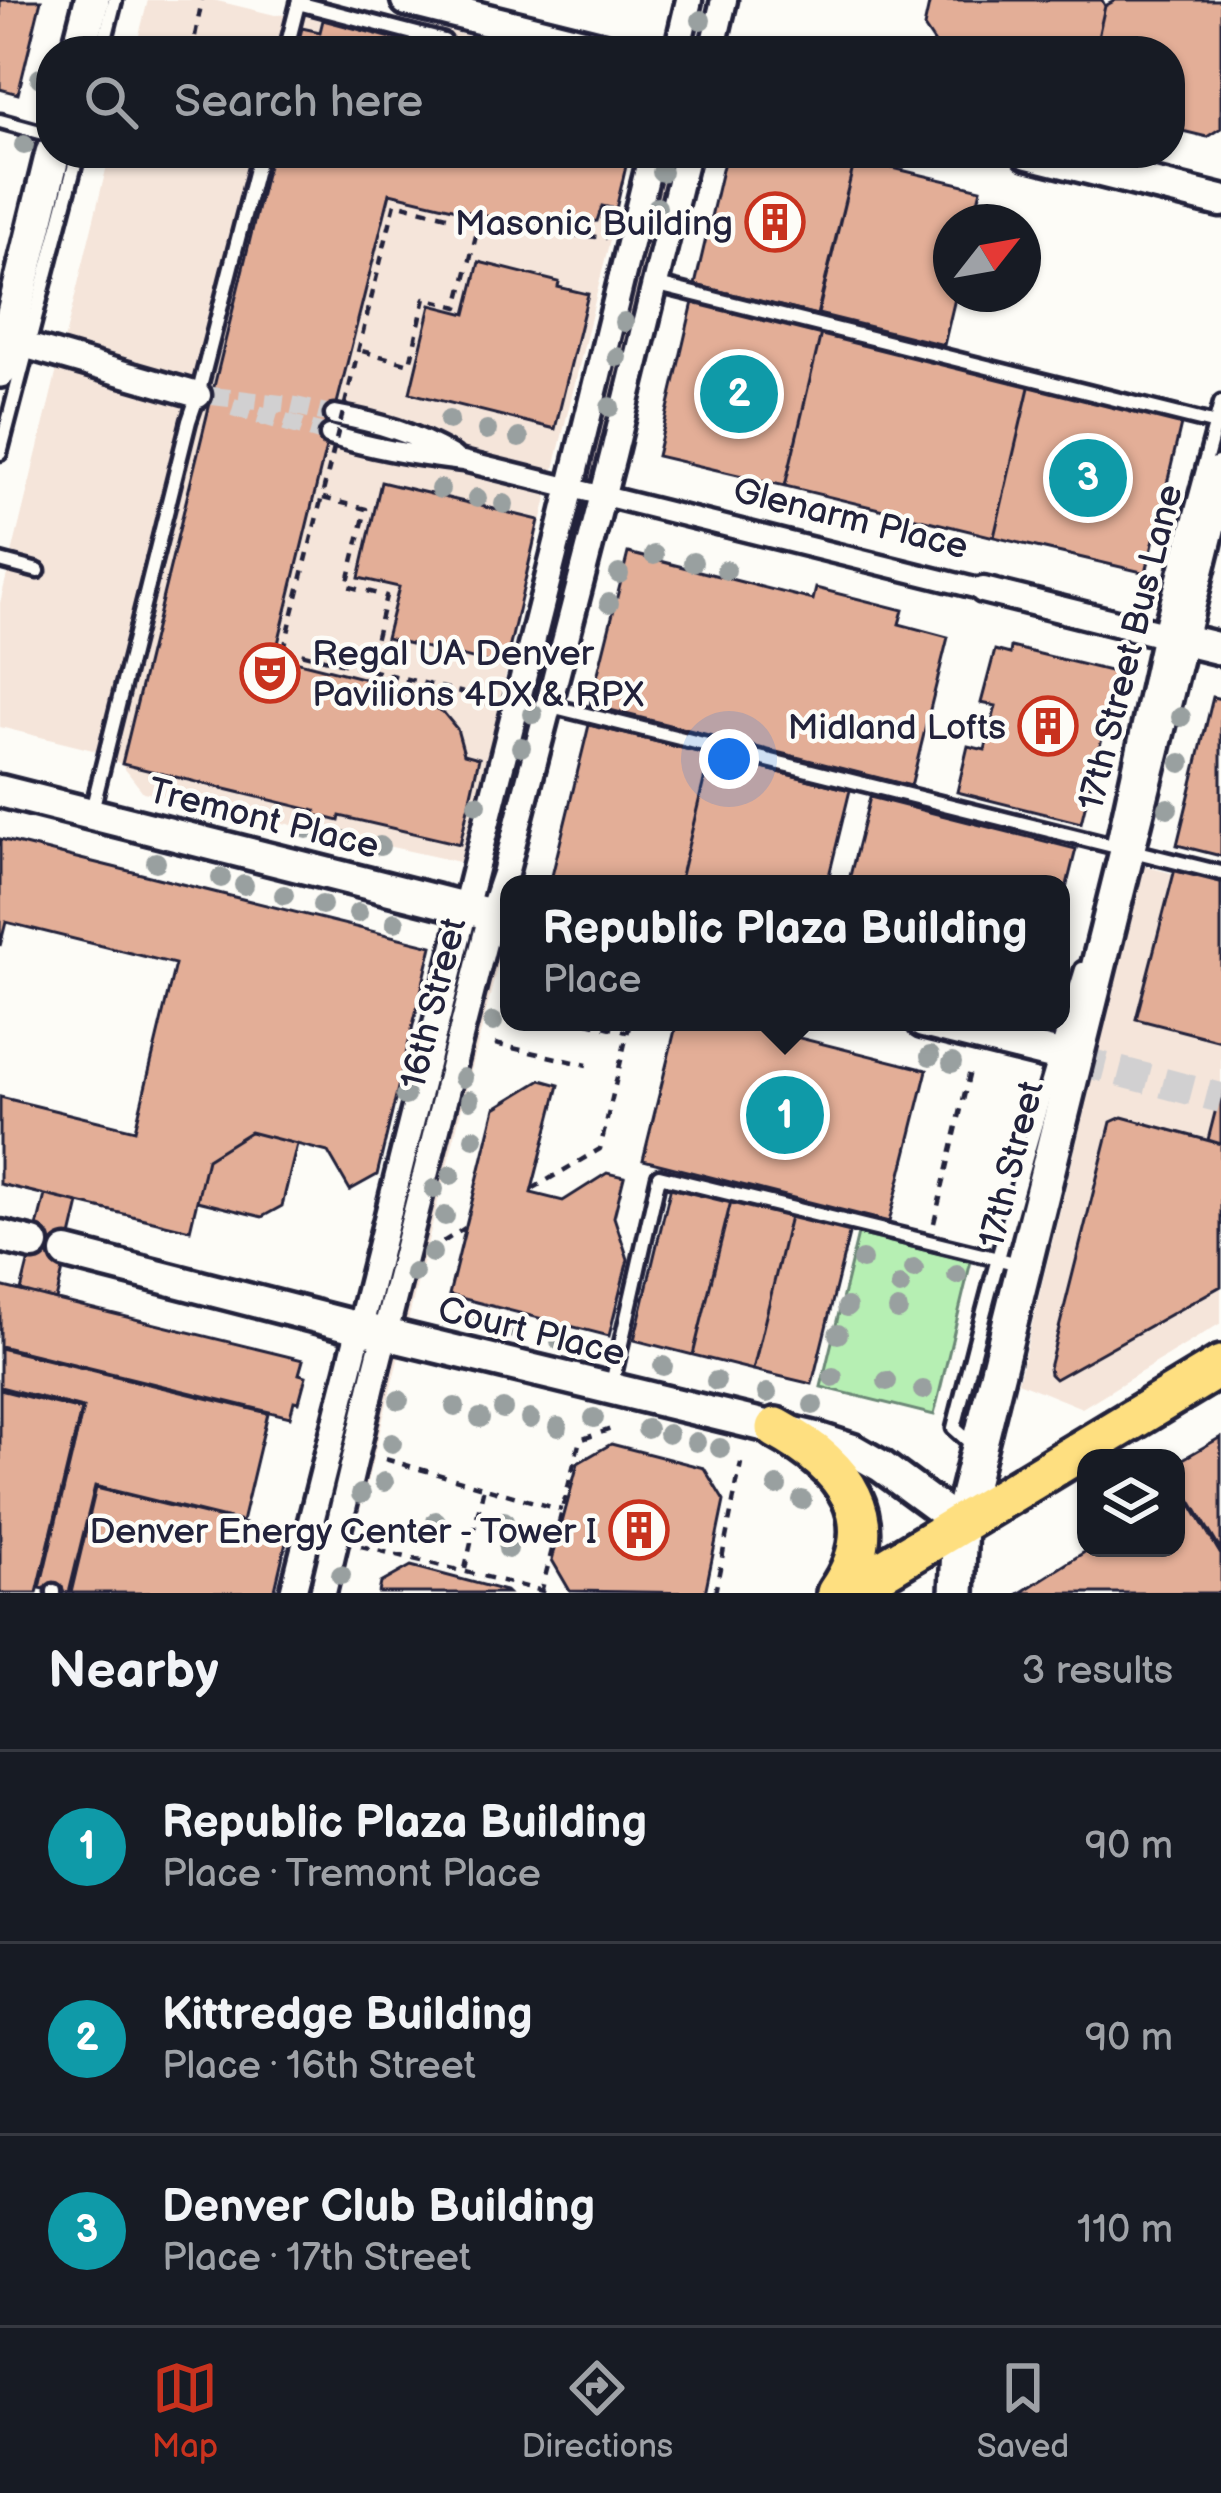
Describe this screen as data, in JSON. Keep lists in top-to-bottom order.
{
  "streets": {
    "main road": ["17th Street"],
    "street": [
      "Glenarm Place",
      "Tremont Place",
      "16th Street",
      "Court Place"
    ],
    "lane": ["17th Street Bus Lane"]
  },
  "crossings": [
    ["Glenarm Place", "17th Street Bus Lane"],
    ["Glenarm Place", "16th Street"],
    ["Glenarm Place", "17th Street"],
    ["17th Street Bus Lane", "17th Street"],
    ["Tremont Place", "16th Street"],
    ["16th Street", "Court Place"],
    ["17th Street", "Court Place"]
  ],
  "places": {
    "building": ["Masonic Building", "Midland Lofts", "Denver Energy Center - Tower I"],
    "theatre": ["Regal UA Denver Pavilions 4DX & RPX"]
  },
  "north": "top right",
  "page": {
    "search": "Search here",
    "pins": ["2", "3", "1"],
    "popup": ["Republic Plaza Building", "Place"],
    "heading": ["Nearby", "3 results"],
    "list": [
      {
        "mark": "1",
        "name": "Republic Plaza Building",
        "note": "Place · Tremont Place",
        "value": "90 m"
      },
      {
        "mark": "2",
        "name": "Kittredge Building",
        "note": "Place · 16th Street",
        "value": "90 m"
      },
      {
        "mark": "3",
        "name": "Denver Club Building",
        "note": "Place · 17th Street",
        "value": "110 m"
      }
    ],
    "nav": ["Map", "Directions", "Saved"]
  }
}
